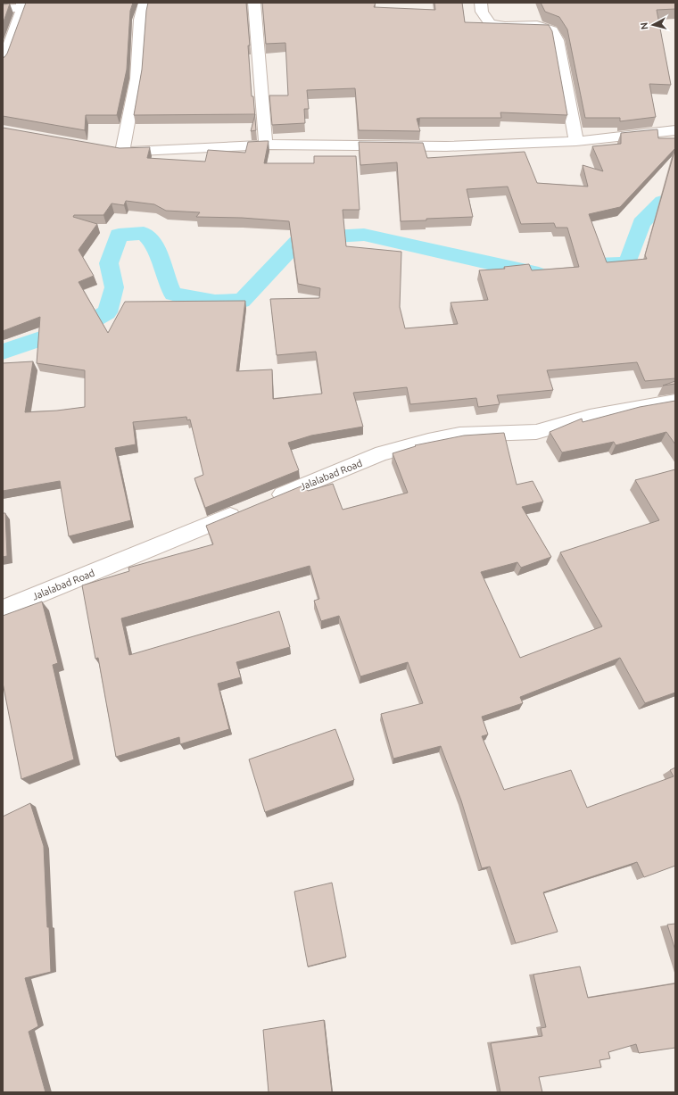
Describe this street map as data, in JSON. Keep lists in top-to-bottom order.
{
  "streets": {
    "street": ["Jalalabad Road"]
  },
  "north": "left"
}
